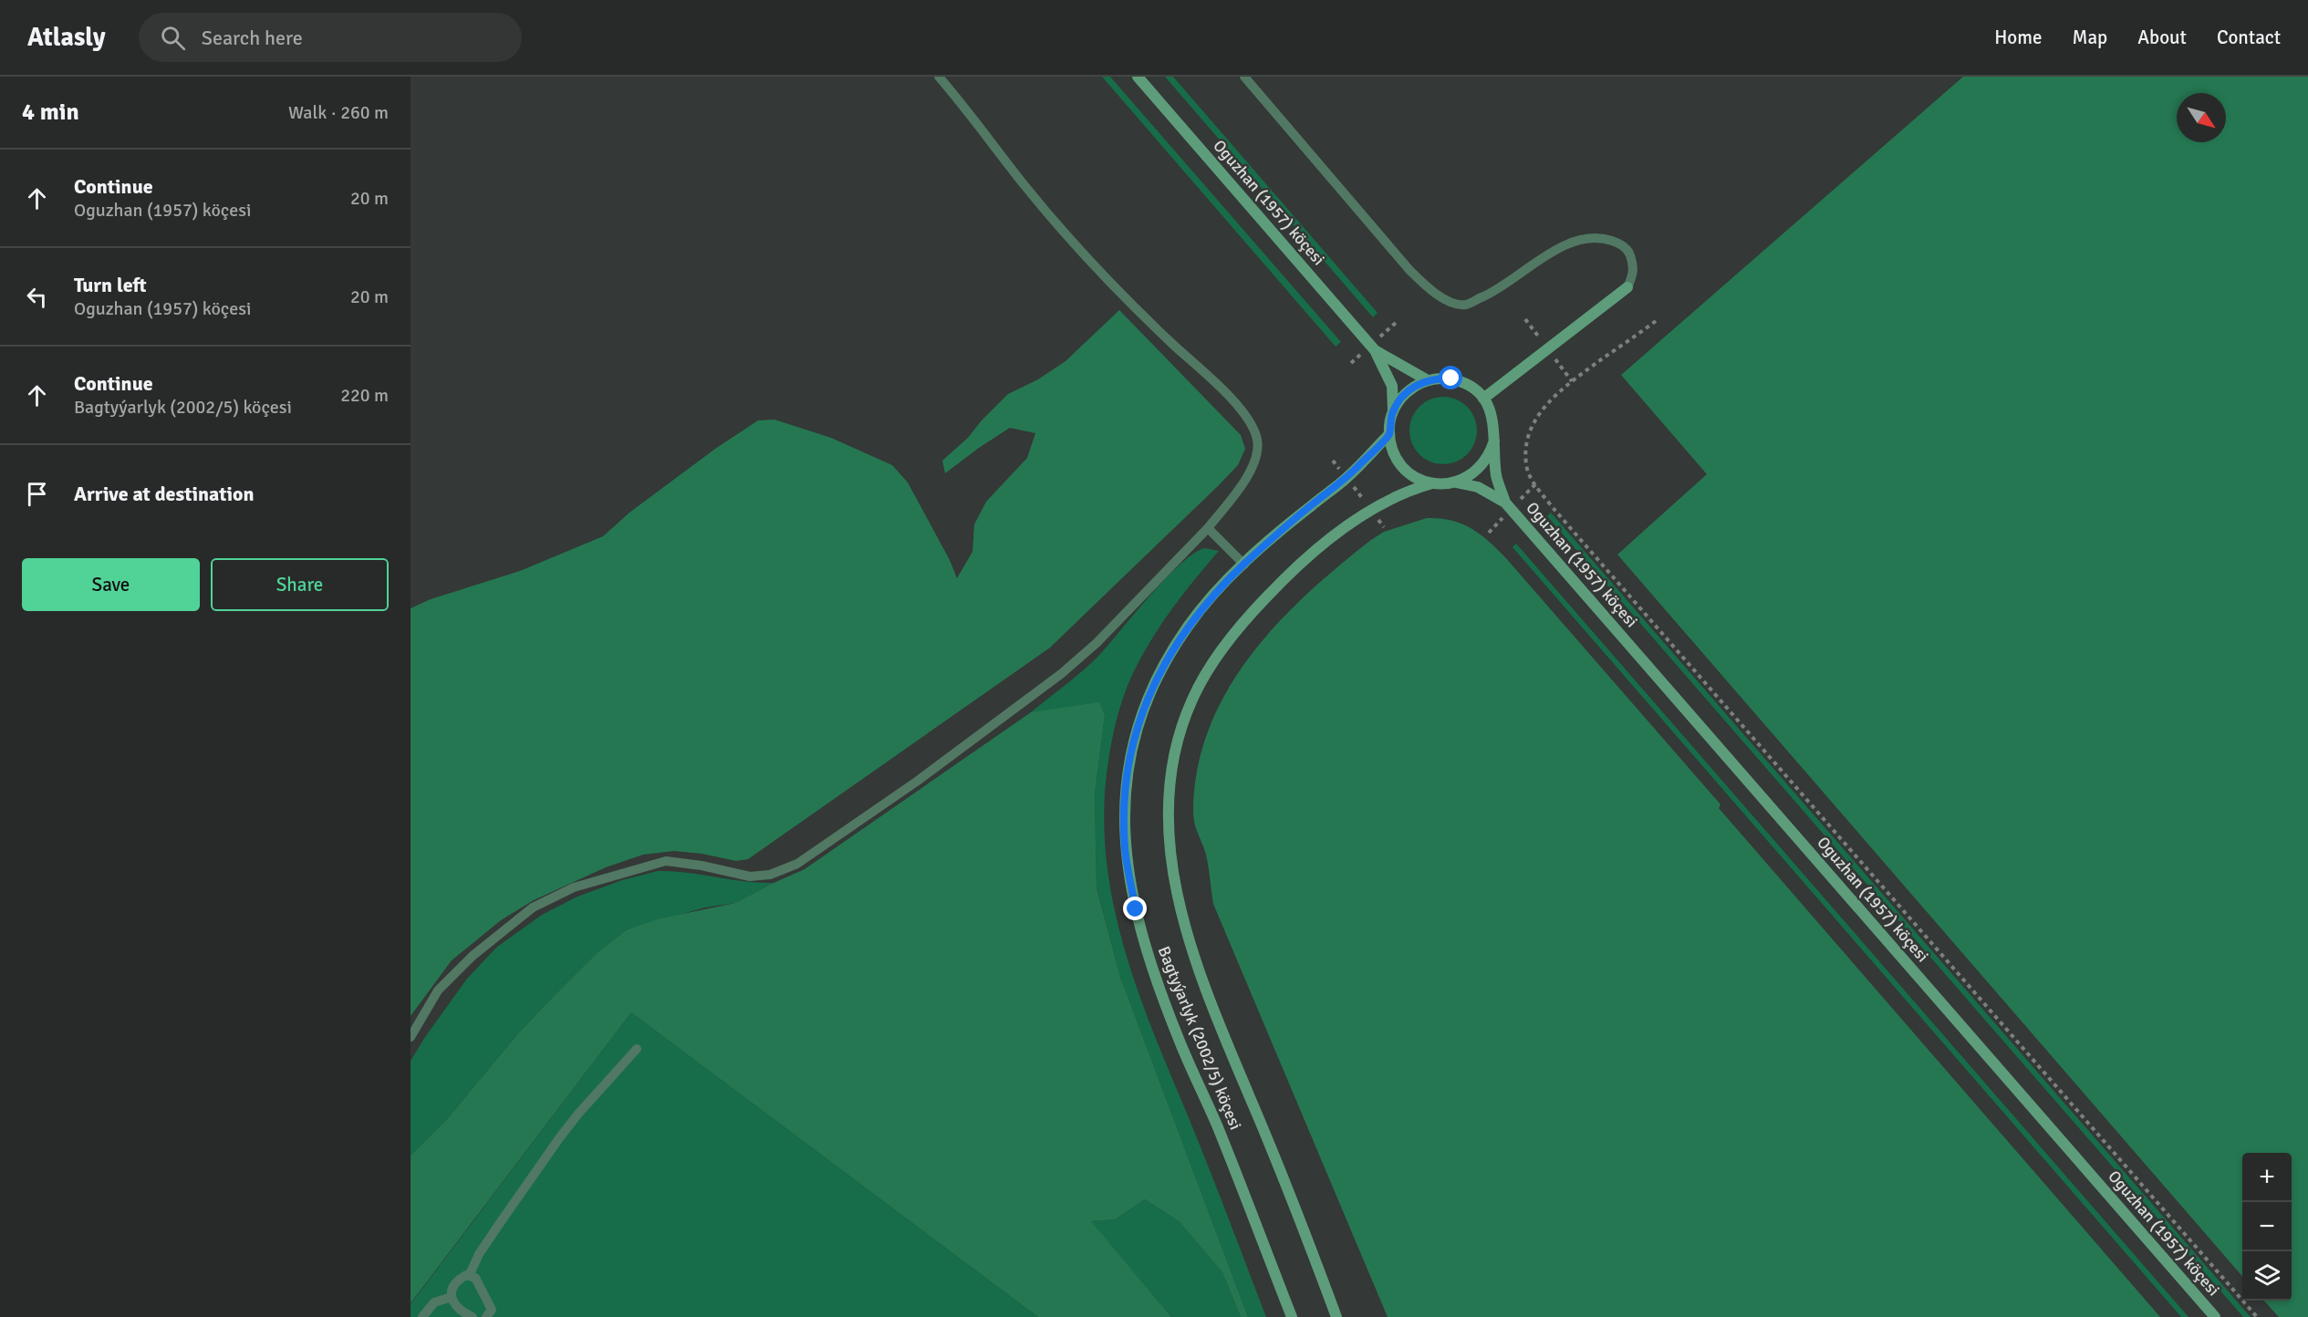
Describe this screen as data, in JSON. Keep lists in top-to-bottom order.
{
  "streets": {
    "main road": ["Oguzhan (1957) köçesi", "Bagtyýarlyk (2002/5) köçesi"]
  },
  "crossings": [
    ["Oguzhan (1957) köçesi", "Bagtyýarlyk (2002/5) köçesi"]
  ],
  "north": "bottom right",
  "page": {
    "header": "Atlasly",
    "search": "Search here",
    "nav": [
      "Home",
      "Map",
      "About",
      "Contact"
    ],
    "heading": ["4 min", "Walk · 260 m"],
    "list": [
      ["Continue", "Oguzhan (1957) köçesi", "20 m"],
      ["Turn left", "Oguzhan (1957) köçesi", "20 m"],
      ["Continue", "Bagtyýarlyk (2002/5) köçesi", "220 m"],
      "Arrive at destination"
    ],
    "buttons": ["Save", "Share"],
    "map_buttons": ["+", "−"]
  }
}
